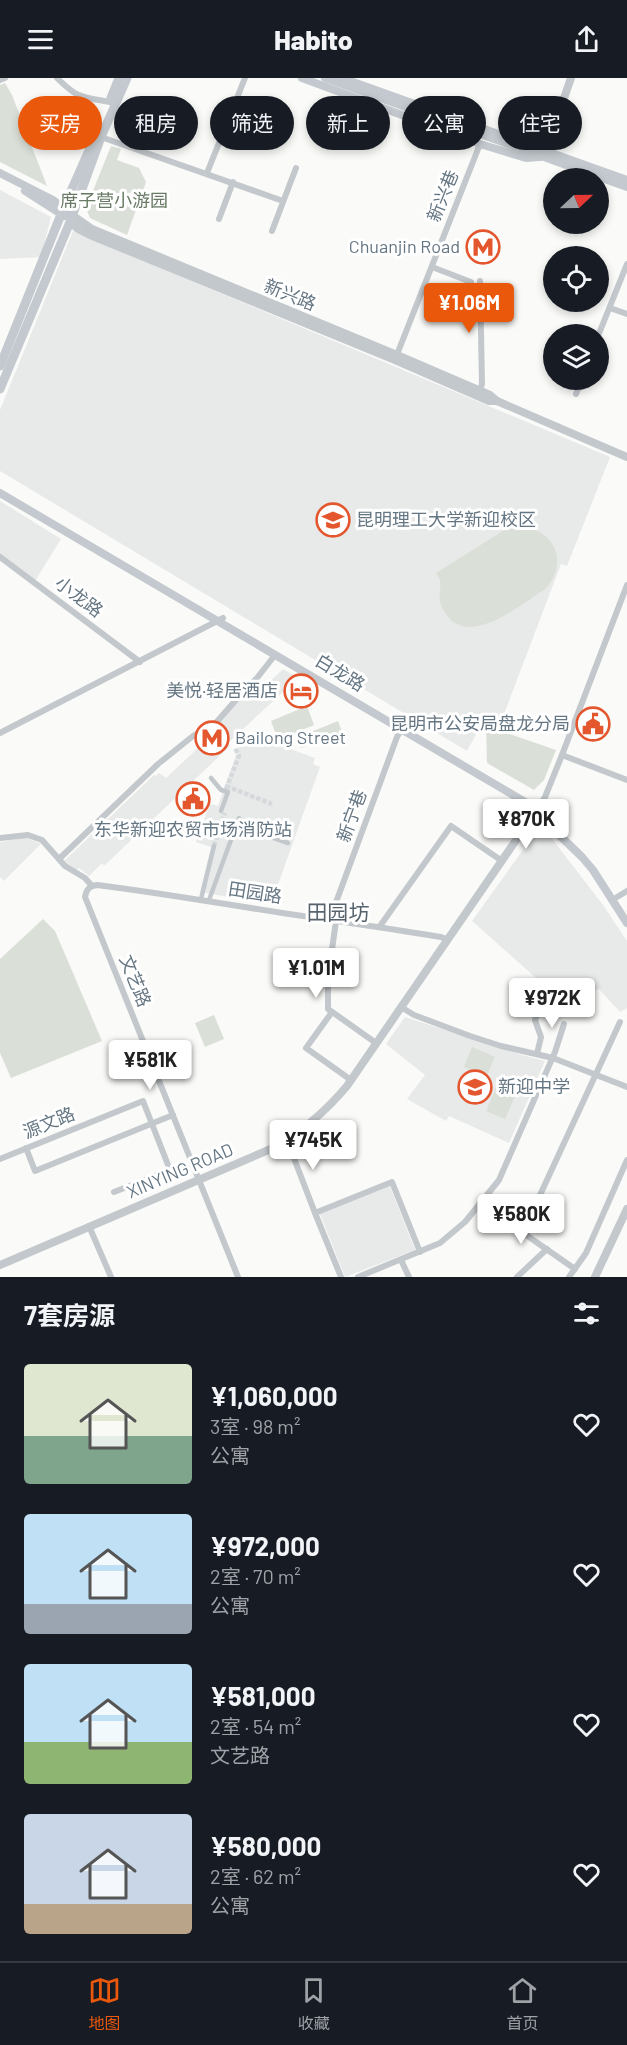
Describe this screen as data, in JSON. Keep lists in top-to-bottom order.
{
  "streets": {
    "main road": ["白龙路"],
    "street": [
      "新兴巷",
      "新兴路",
      "小龙路",
      "新宁巷",
      "田园路",
      "文艺路",
      "源文路",
      "XINYING ROAD"
    ]
  },
  "crossings": [
    ["新兴巷", "新兴路"],
    ["白龙路", "新宁巷"],
    ["白龙路", "XINYING ROAD"],
    ["新宁巷", "田园路"],
    ["田园路", "文艺路"],
    ["田园路", "XINYING ROAD"],
    ["文艺路", "XINYING ROAD"]
  ],
  "districts": ["田园坊"],
  "parks": ["席子营小游园"],
  "places": {
    "metro station": ["Chuanjin Road", "Bailong Street"],
    "school or university": ["昆明理工大学新迎校区", "新迎中学"],
    "hotel": ["美悦·轻居酒店"],
    "public building": ["昆明市公安局盘龙分局", "东华新迎农贸市场消防站"]
  },
  "north": "right",
  "page": {
    "header": "Habito",
    "chip": [
      "买房",
      "租房",
      "筛选",
      "新上",
      "公寓",
      "住宅"
    ],
    "price": [
      "¥1.06M",
      "¥870K",
      "¥1.01M",
      "¥972K",
      "¥581K",
      "¥745K",
      "¥580K"
    ],
    "heading": "7套房源",
    "list": [
      {
        "name": "¥1,060,000",
        "note": "3室 · 98 m² · 公寓"
      },
      {
        "name": "¥972,000",
        "note": "2室 · 70 m² · 公寓"
      },
      {
        "name": "¥581,000",
        "note": "2室 · 54 m² · 文艺路"
      },
      {
        "name": "¥580,000",
        "note": "2室 · 62 m² · 公寓"
      }
    ],
    "tabs": ["地图", "收藏", "首页"]
  }
}
